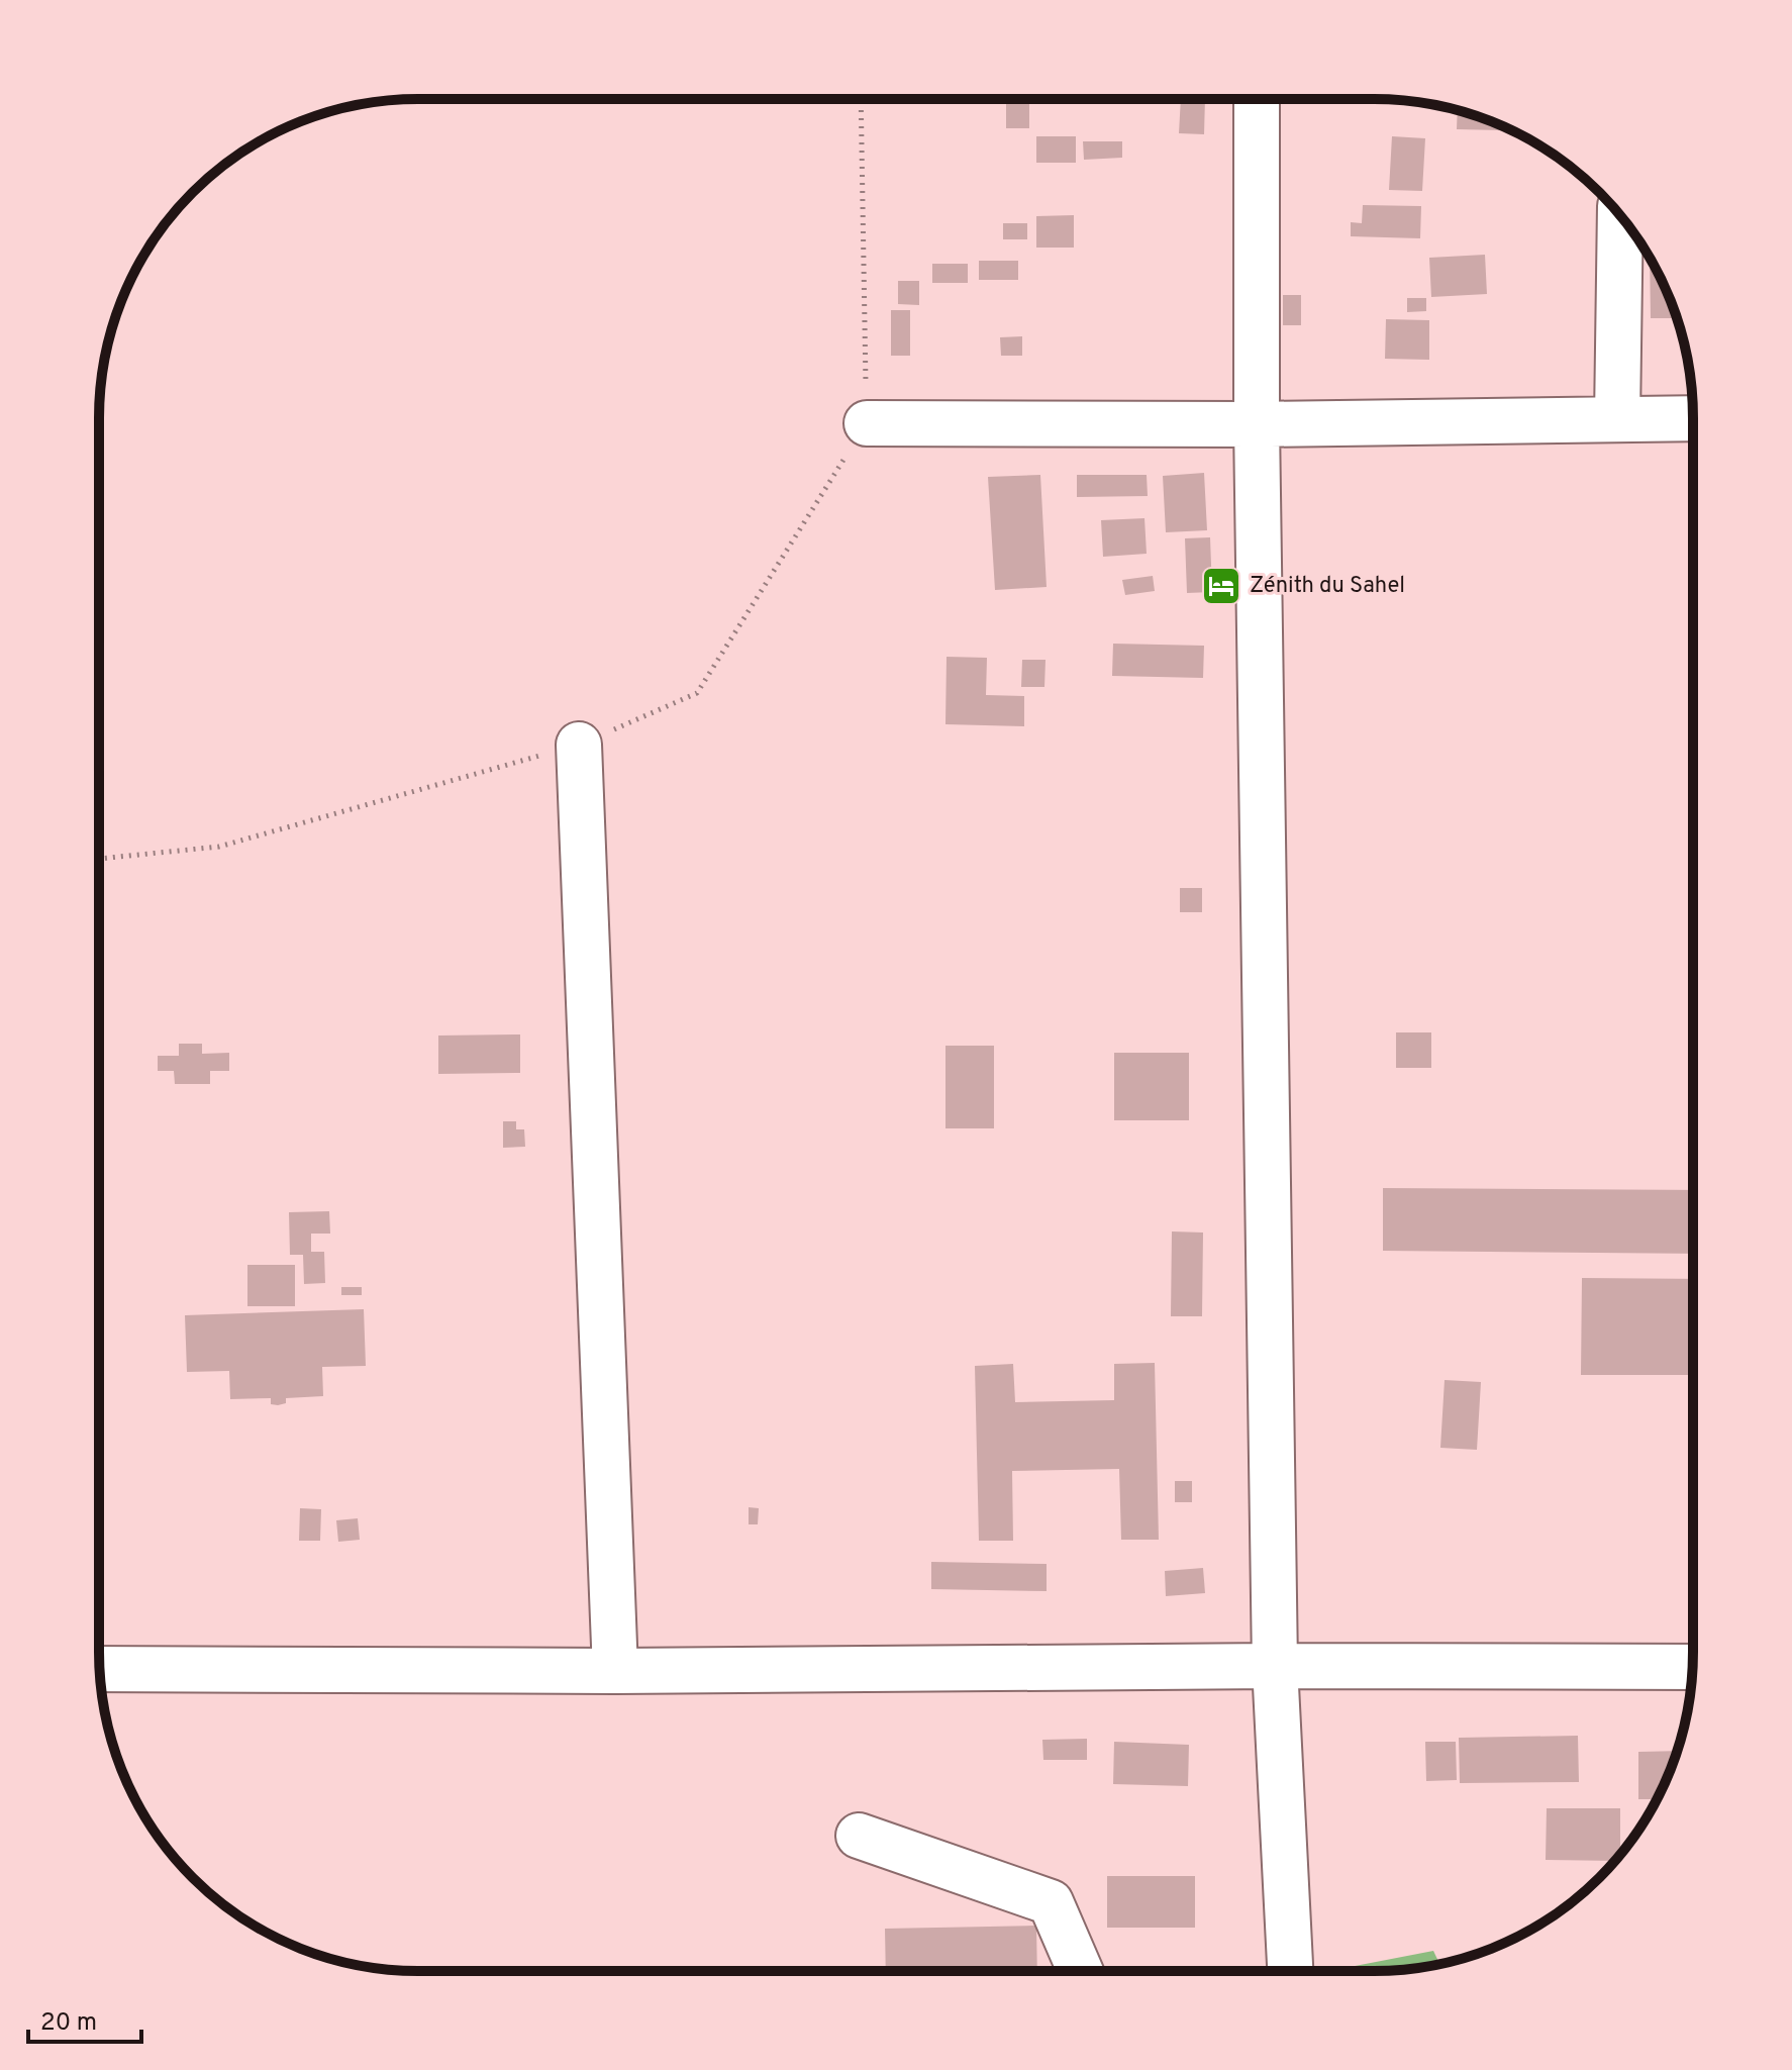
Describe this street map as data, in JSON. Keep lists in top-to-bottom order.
{
  "places": {
    "hotel": ["Zénith du Sahel"]
  },
  "scale_bar": "20 m"
}
